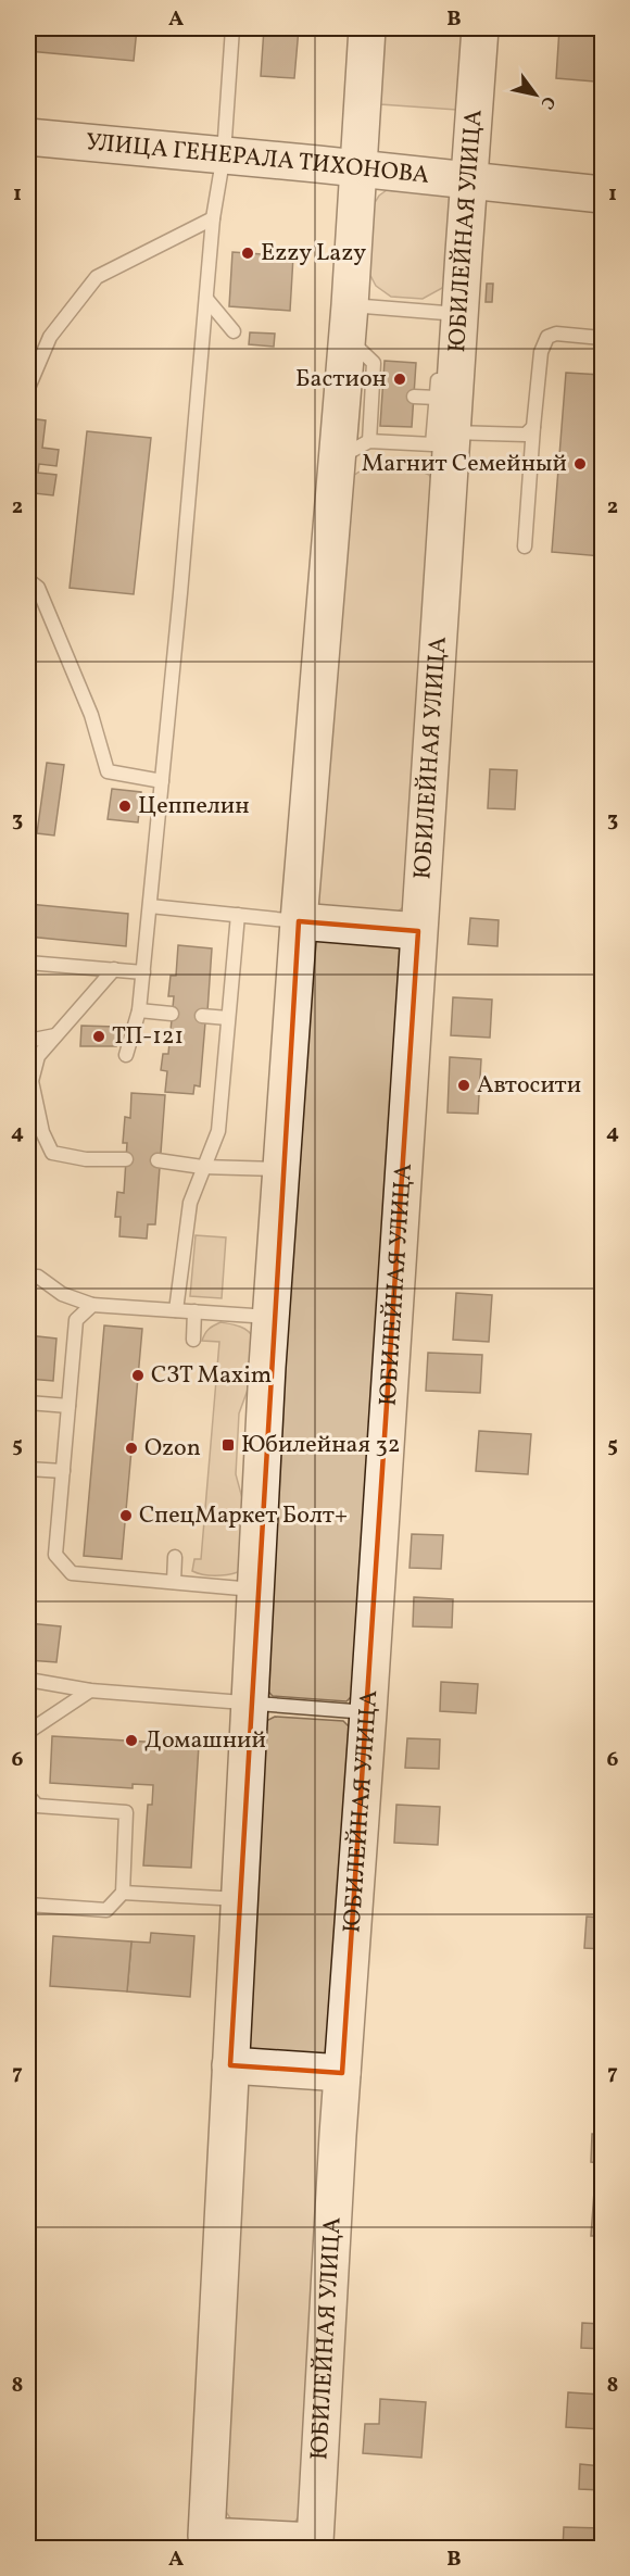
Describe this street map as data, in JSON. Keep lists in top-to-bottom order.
{
  "streets": {
    "main road": ["УЛИЦА ГЕНЕРАЛА ТИХОНОВА", "ЮБИЛЕЙНАЯ УЛИЦА"]
  },
  "crossings": [
    ["УЛИЦА ГЕНЕРАЛА ТИХОНОВА", "ЮБИЛЕЙНАЯ УЛИЦА"]
  ],
  "places": {
    "other": [
      "Ezzy Lazy",
      "Бастион",
      "Магнит Семейный",
      "Цеппелин",
      "ТП-121",
      "Автосити",
      "СЗТ Maxim",
      "Ozon",
      "СпецМаркет Болт+",
      "Домашний"
    ],
    "transit": ["Юбилейная 32"]
  },
  "north": "bottom right",
  "grid": {
    "columns": ["A", "B"],
    "rows": [
      "1",
      "2",
      "3",
      "4",
      "5",
      "6",
      "7",
      "8"
    ]
  }
}
